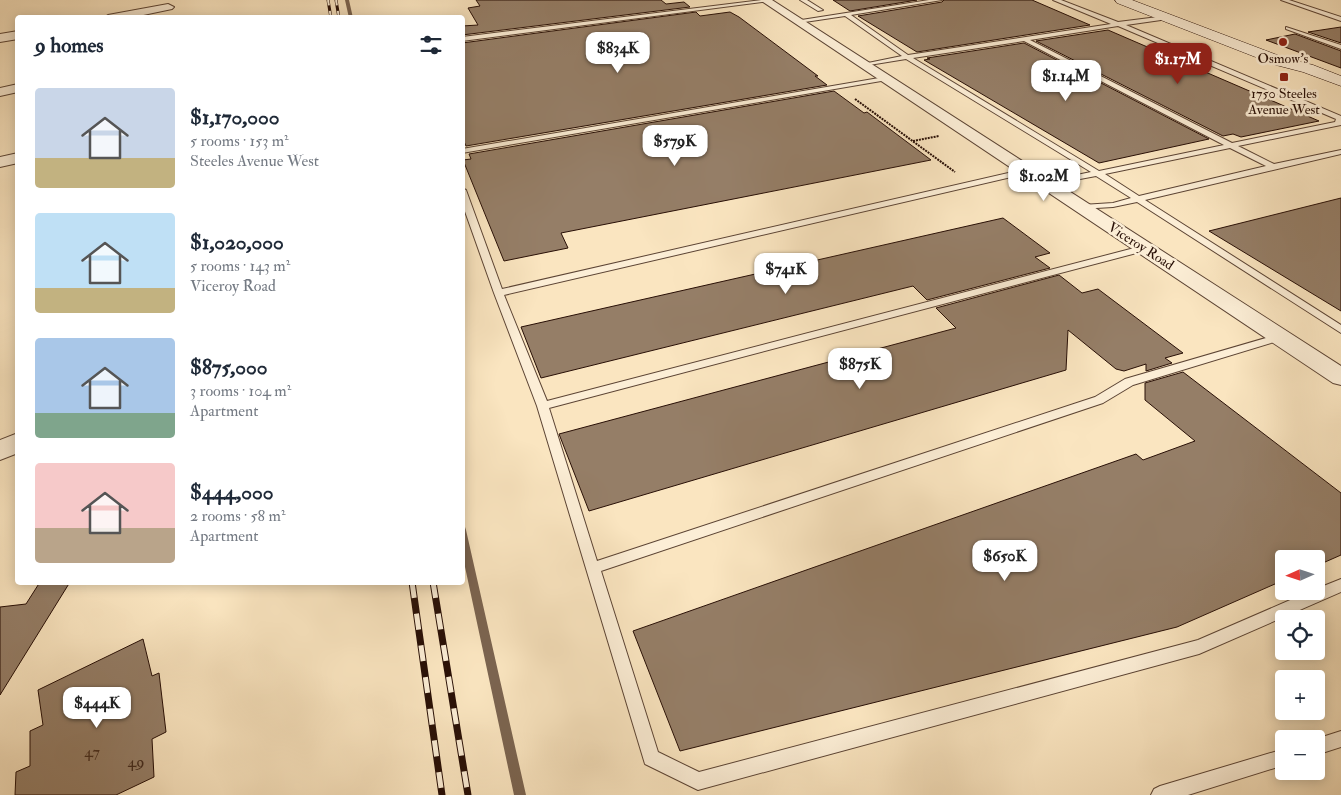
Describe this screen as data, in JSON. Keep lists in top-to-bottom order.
{
  "streets": {
    "street": ["Viceroy Road"]
  },
  "places": {
    "other": ["Osmow's"],
    "transit": ["1750 Steeles Avenue West"]
  },
  "house_numbers": ["47", "49"],
  "north": "left",
  "page": {
    "heading": "9 homes",
    "price": [
      "$834K",
      "$1.17M",
      "$1.14M",
      "$579K",
      "$1.02M",
      "$741K",
      "$875K",
      "$650K",
      "$444K"
    ],
    "list": [
      {
        "name": "$1,170,000",
        "note": "5 rooms · 153 m² · Steeles Avenue West"
      },
      {
        "name": "$1,020,000",
        "note": "5 rooms · 143 m² · Viceroy Road"
      },
      {
        "name": "$875,000",
        "note": "3 rooms · 104 m² · Apartment"
      },
      {
        "name": "$444,000",
        "note": "2 rooms · 58 m² · Apartment"
      }
    ],
    "map_buttons": ["+", "−"]
  }
}
